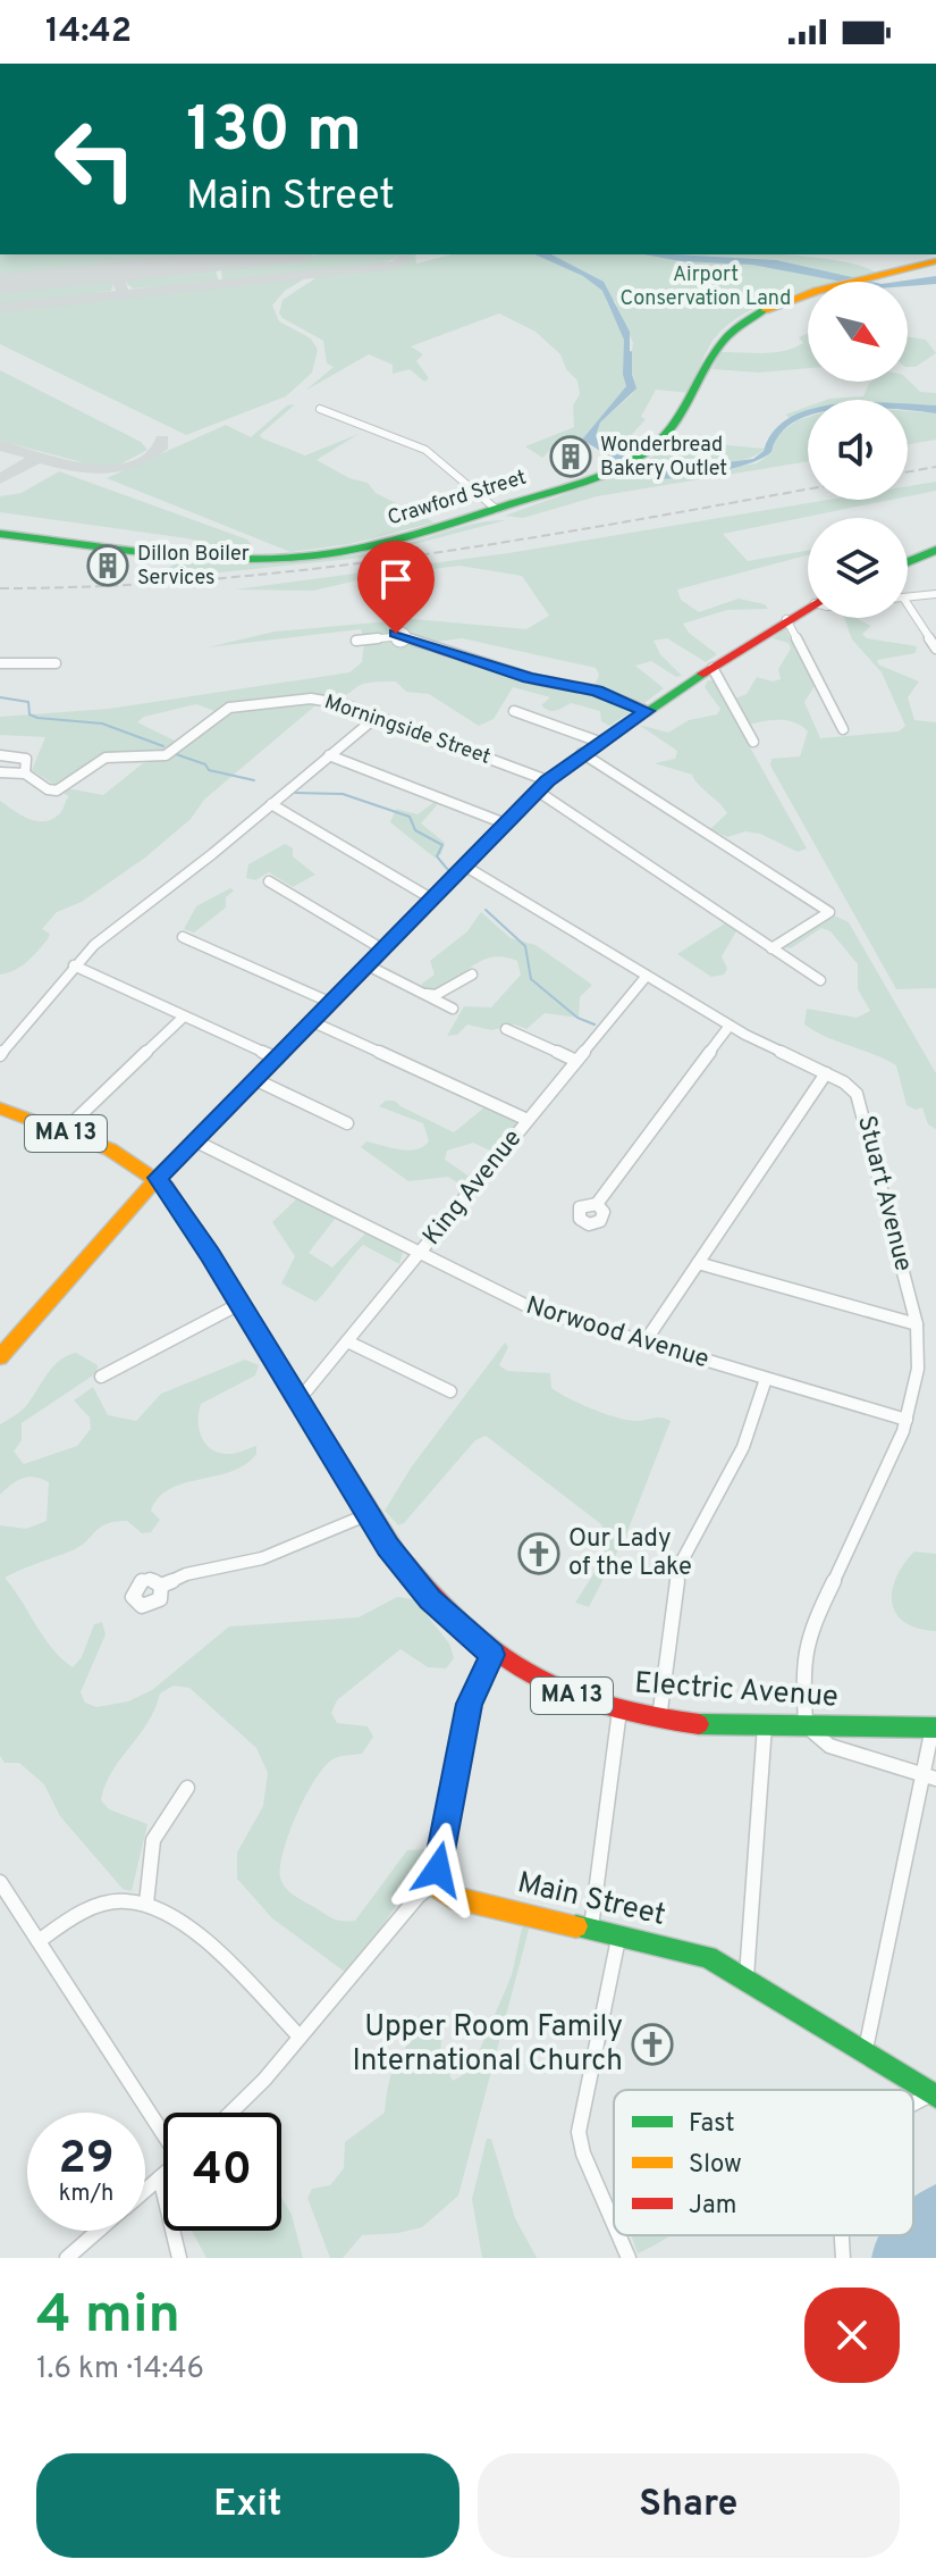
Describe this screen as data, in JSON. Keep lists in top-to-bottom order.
{
  "streets": {
    "main road": [
      "Crawford Street",
      "MA 13",
      "Electric Avenue",
      "Main Street"
    ],
    "street": [
      "Morningside Street",
      "King Avenue",
      "Stuart Avenue",
      "Norwood Avenue"
    ]
  },
  "crossings": [
    ["MA 13", "King Avenue"],
    ["MA 13", "Electric Avenue"],
    ["King Avenue", "Stuart Avenue"],
    ["King Avenue", "Norwood Avenue"],
    ["Stuart Avenue", "Norwood Avenue"],
    ["Stuart Avenue", "Electric Avenue"]
  ],
  "parks": ["Airport Conservation Land"],
  "places": {
    "building": ["Wonderbread Bakery Outlet", "Dillon Boiler Services"],
    "church": ["Our Lady of the Lake", "Upper Room Family International Church"]
  },
  "legend": ["Fast", "Slow", "Jam"],
  "north": "bottom right",
  "page": {
    "status": "14:42",
    "turn": ["130 m", "Main Street"],
    "speed": "29 km/h",
    "limit": "40",
    "heading": ["4 min", "1.6 km · 14:46"],
    "buttons": ["Exit", "Share"]
  }
}
